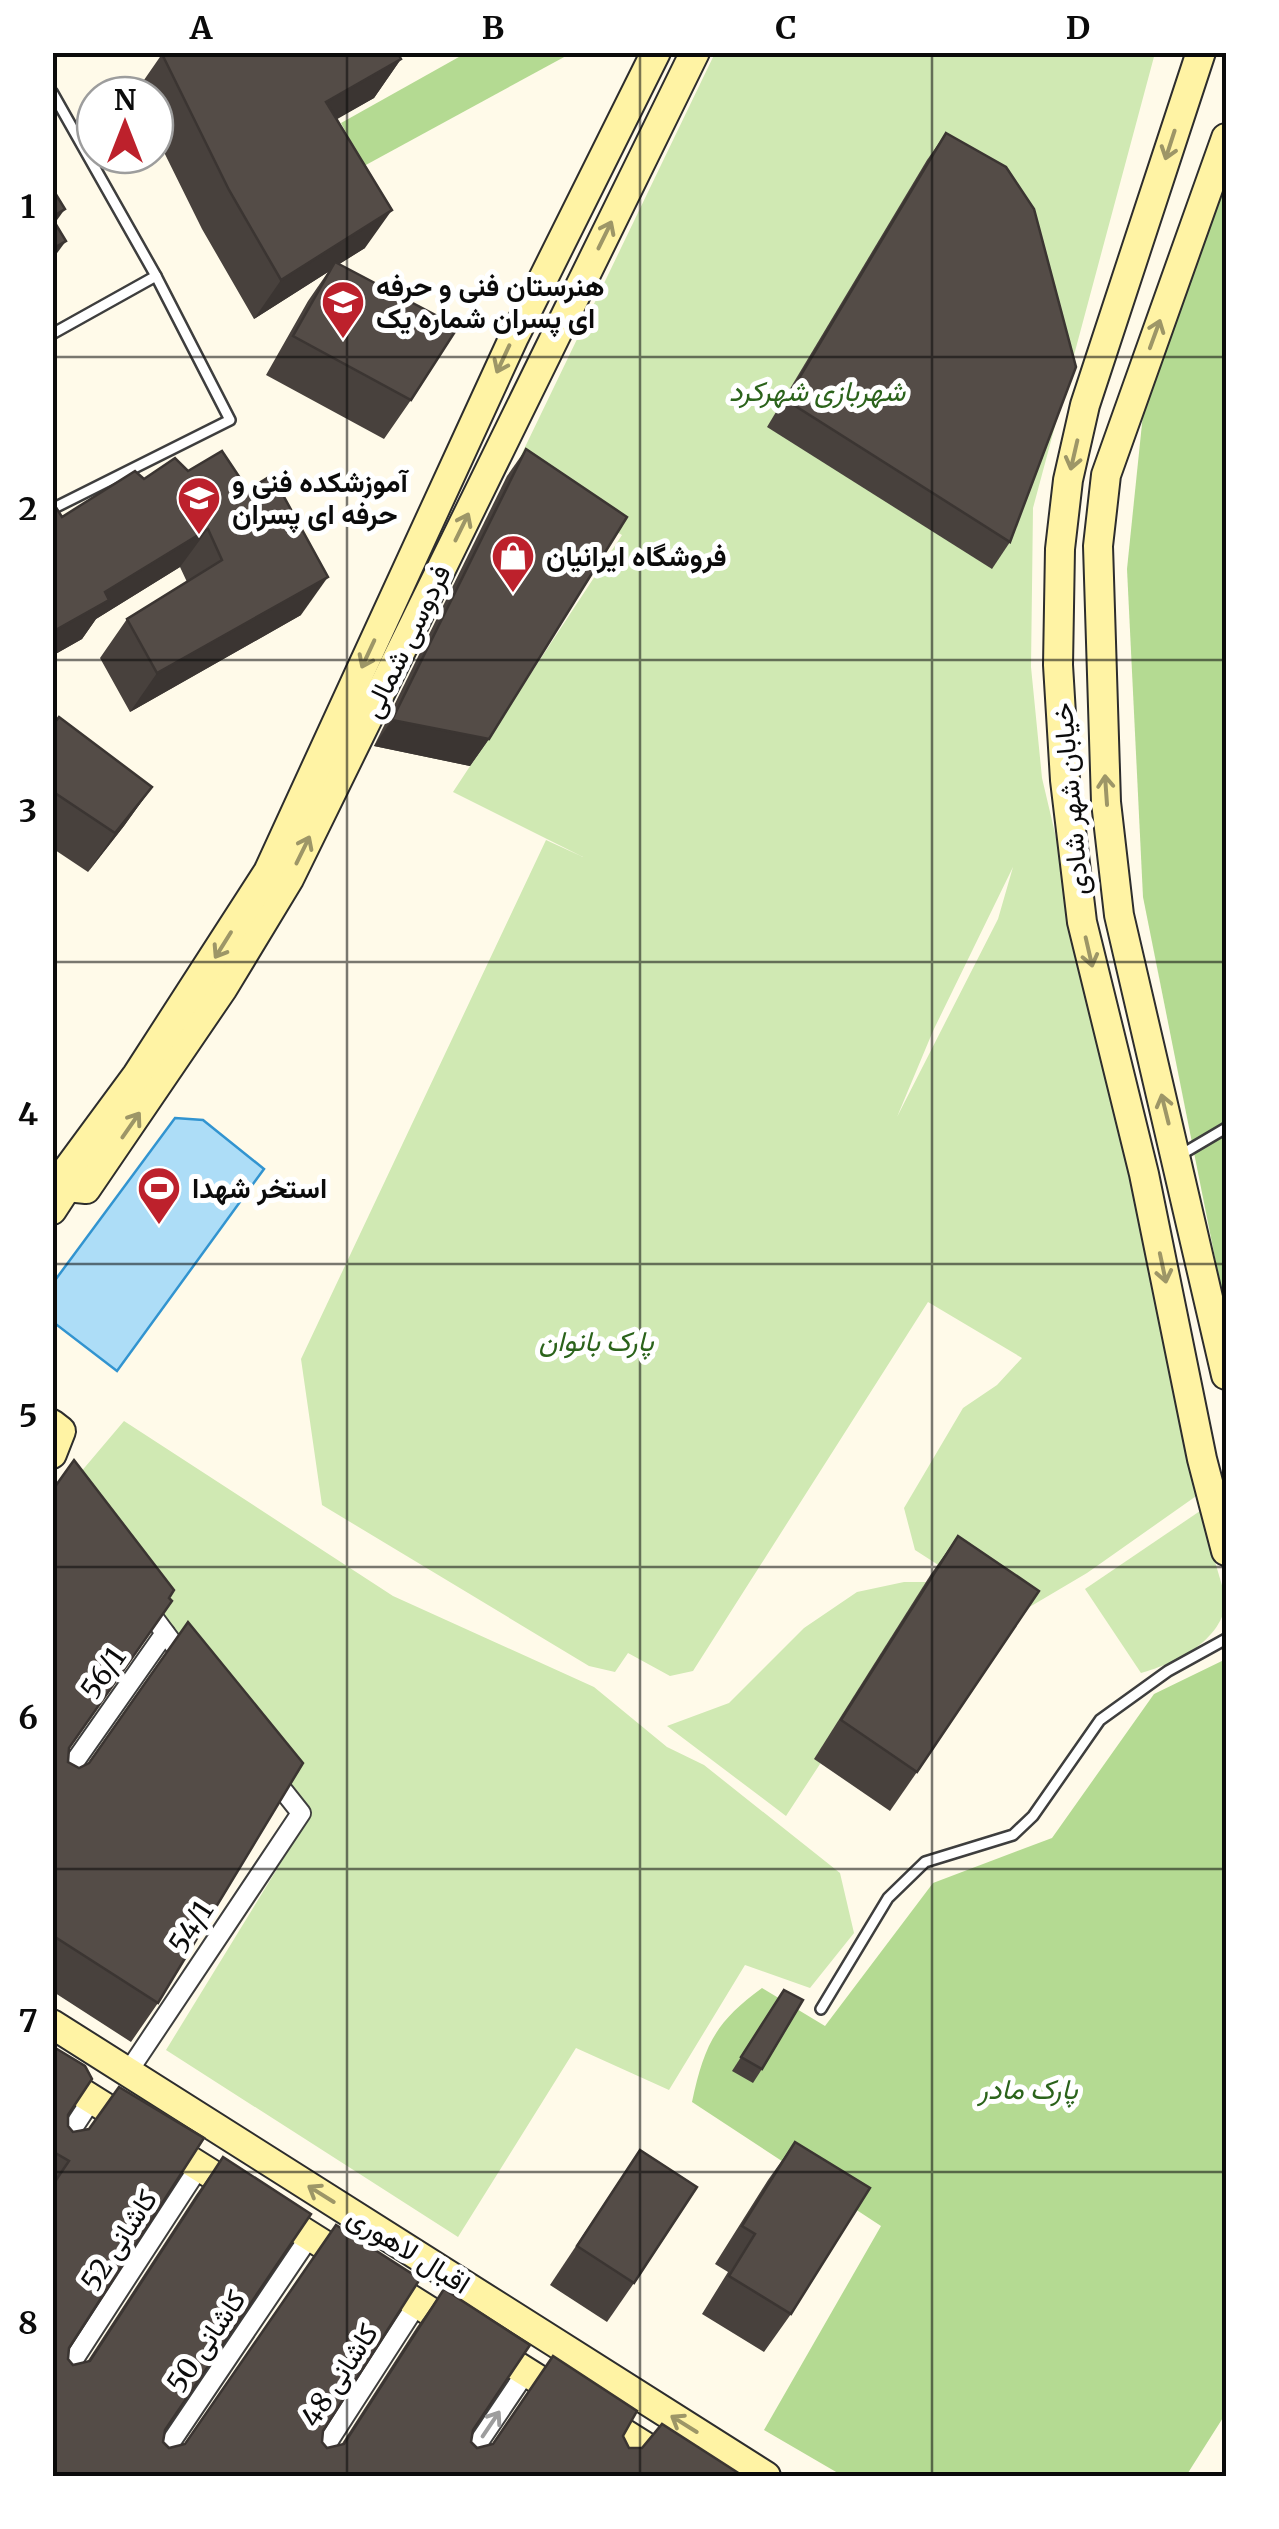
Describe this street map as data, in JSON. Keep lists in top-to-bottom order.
{
  "streets": {
    "main road": ["فردوسی شمالی", "خیابان شهر شادی", "اقبال لاهوری"],
    "street": [
      "56/1",
      "54/1",
      "کاشانی 52",
      "کاشانی 50",
      "کاشانی 48"
    ]
  },
  "crossings": [
    ["54/1", "اقبال لاهوری"],
    ["کاشانی 52", "اقبال لاهوری"],
    ["اقبال لاهوری", "کاشانی 50"],
    ["اقبال لاهوری", "کاشانی 48"]
  ],
  "parks": ["شهربازی شهرکرد", "پارک بانوان", "پارک مادر"],
  "places": {
    "school or university": ["هنرستان فنی و حرفه ای پسران شماره یک", "آموزشکده فنی و حرفه ای پسران"],
    "shop": ["فروشگاه ایرانیان"],
    "sports": ["استخر شهدا"]
  },
  "north": "top",
  "grid": {
    "columns": [
      "A",
      "B",
      "C",
      "D"
    ],
    "rows": [
      "1",
      "2",
      "3",
      "4",
      "5",
      "6",
      "7",
      "8"
    ]
  }
}
